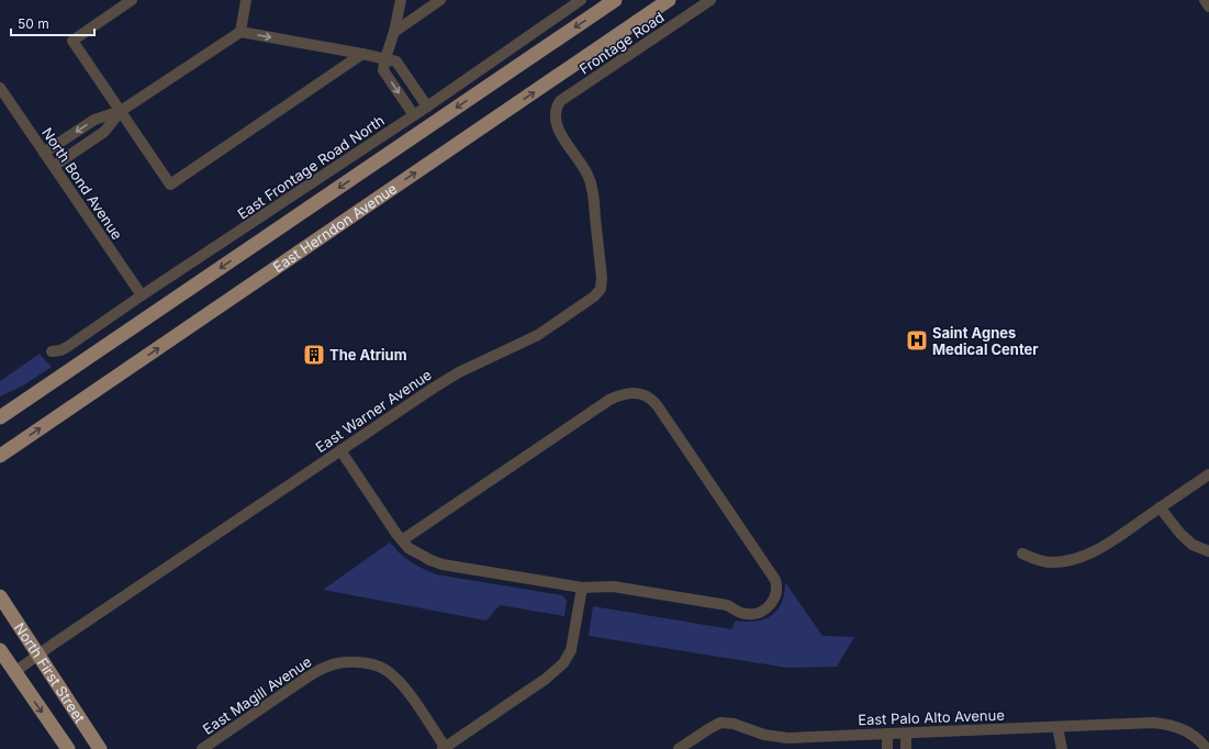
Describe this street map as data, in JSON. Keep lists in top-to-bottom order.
{
  "streets": {
    "main road": ["East Herndon Avenue", "North First Street"],
    "street": [
      "Frontage Road",
      "East Frontage Road North",
      "North Bond Avenue",
      "East Warner Avenue",
      "East Magill Avenue",
      "East Palo Alto Avenue"
    ]
  },
  "crossings": [
    ["Frontage Road", "East Warner Avenue"],
    ["East Frontage Road North", "North Bond Avenue"],
    ["East Warner Avenue", "North First Street"]
  ],
  "places": {
    "hospital": ["Saint Agnes Medical Center"],
    "building": ["The Atrium"]
  },
  "scale_bar": "50 m"
}
